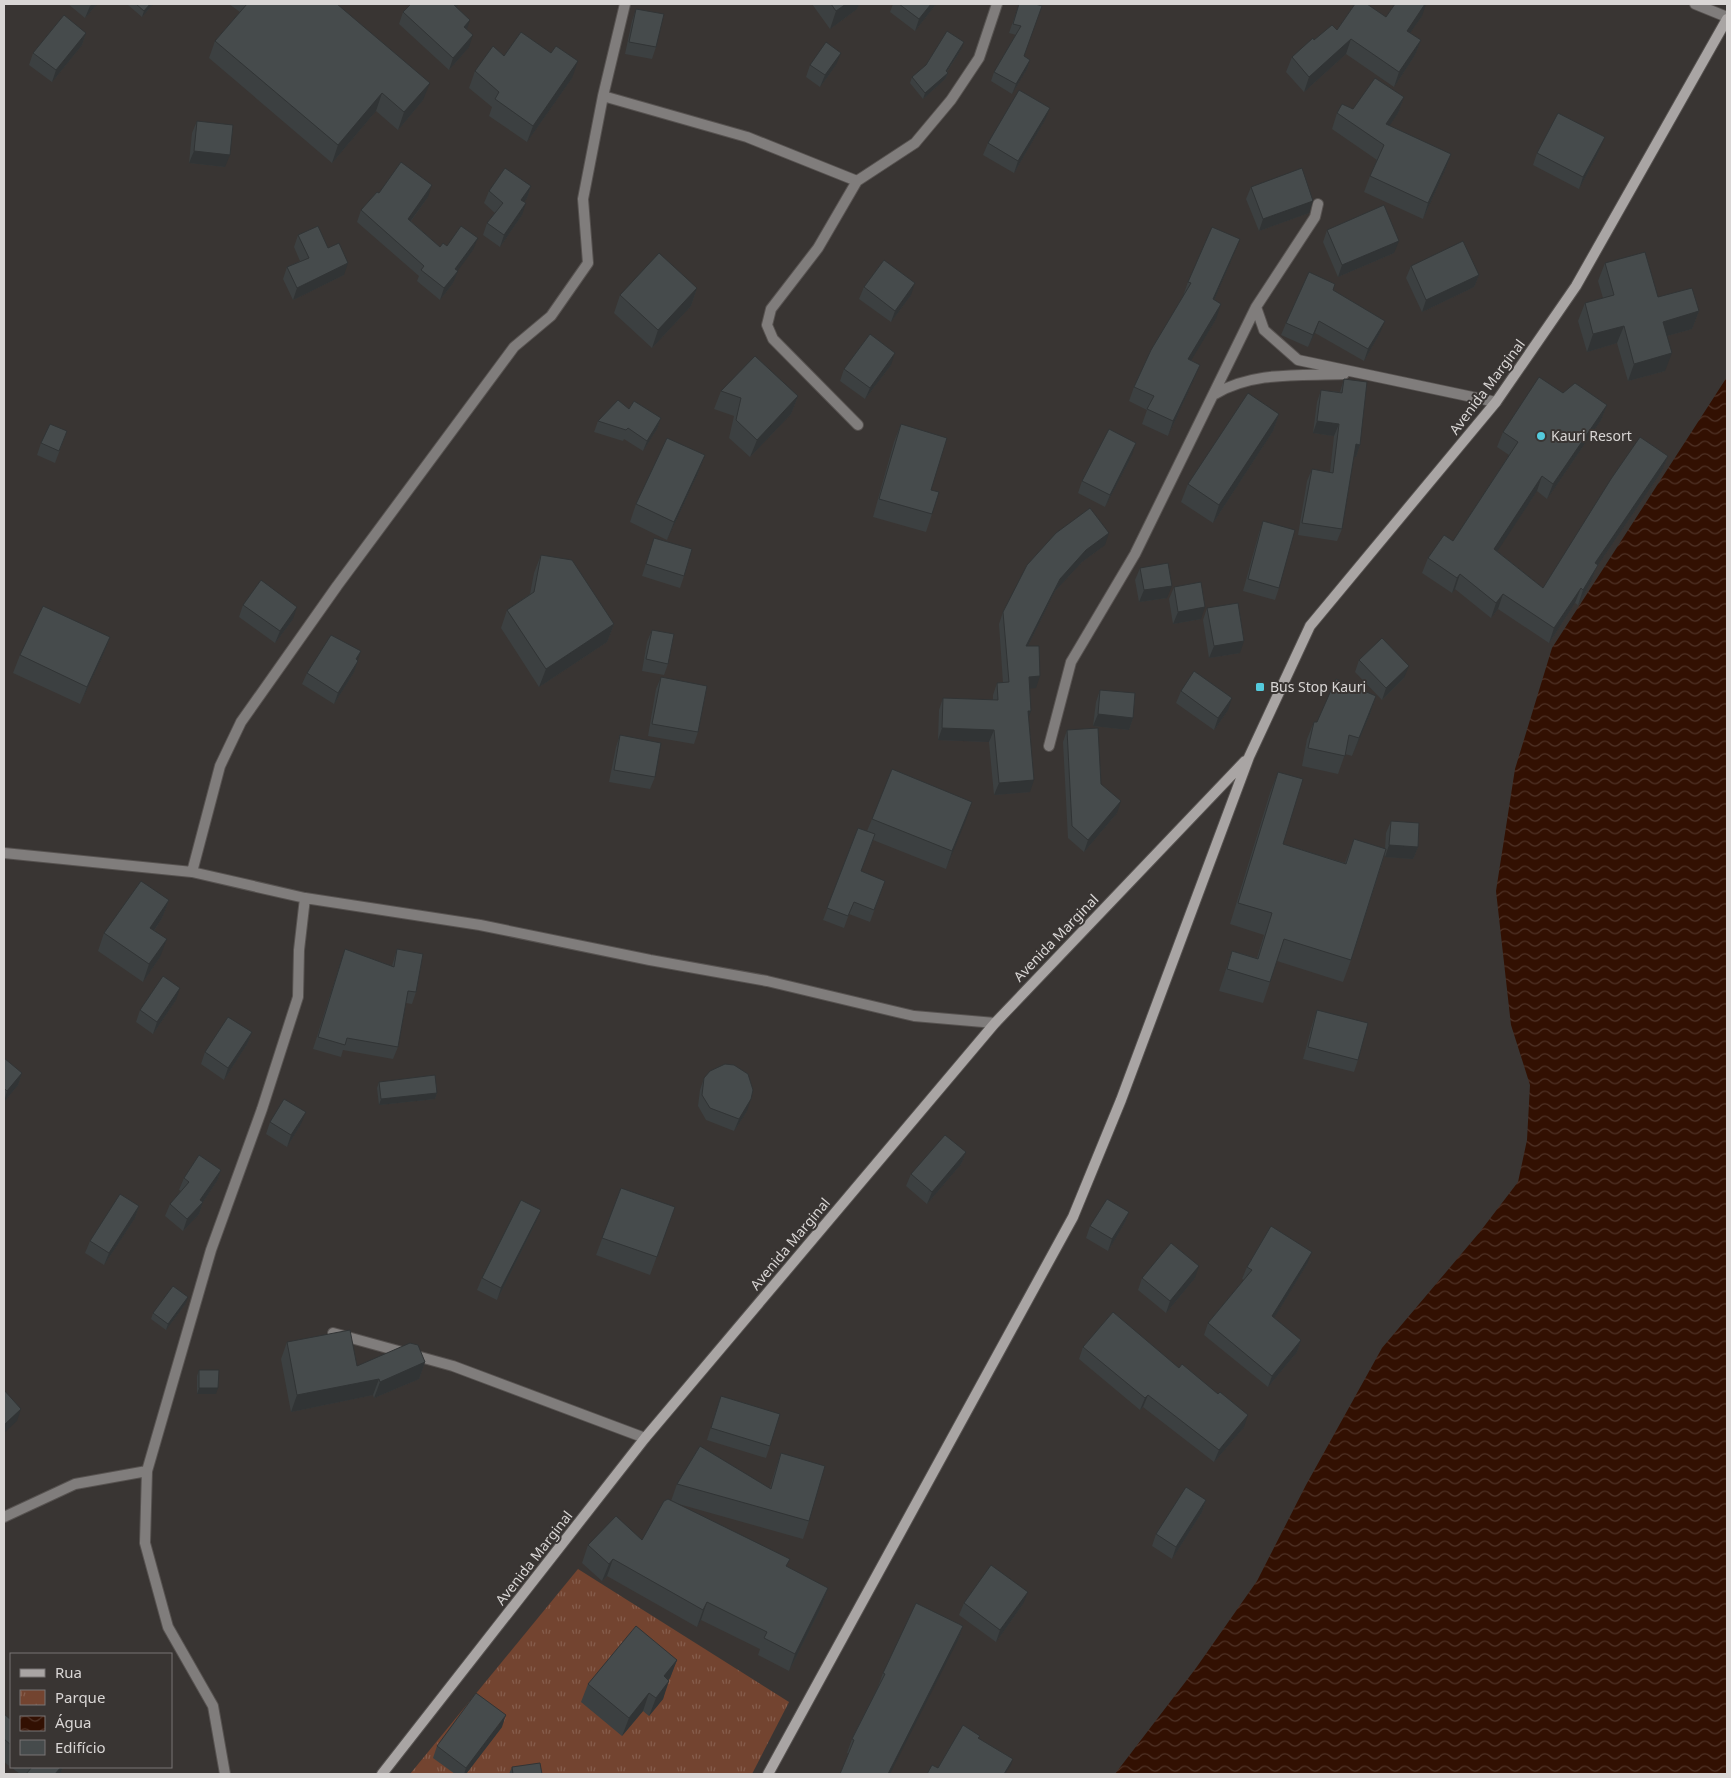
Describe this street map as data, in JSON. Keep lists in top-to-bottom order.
{
  "streets": {
    "street": ["Avenida Marginal"]
  },
  "places": {
    "other": ["Kauri Resort"],
    "transit": ["Bus Stop Kauri"]
  },
  "legend": [
    "Rua",
    "Parque",
    "Água",
    "Edifício"
  ]
}
